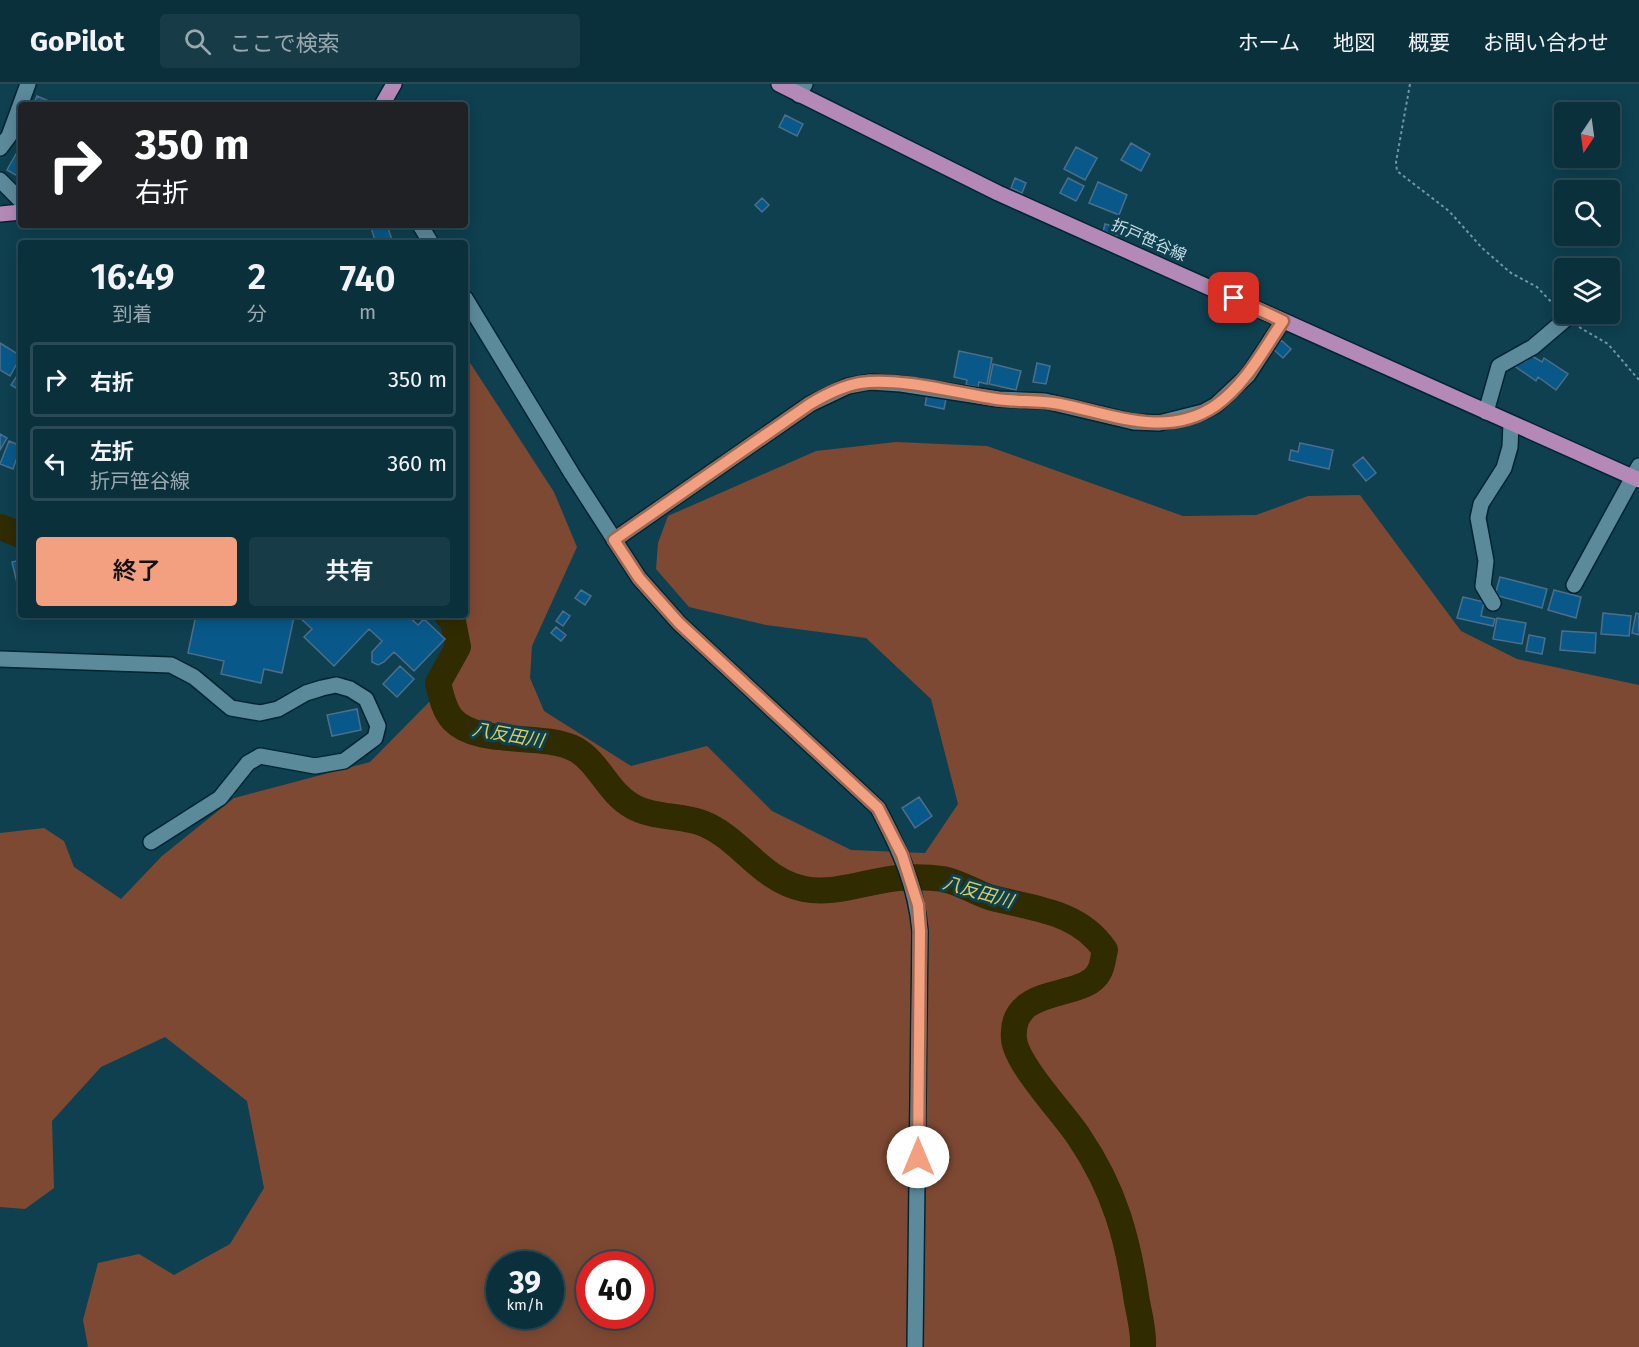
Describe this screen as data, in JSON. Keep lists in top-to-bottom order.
{
  "streets": {
    "main road": ["折戸笹谷線"]
  },
  "water": ["八反田川"],
  "north": "bottom",
  "page": {
    "header": "GoPilot",
    "search": "ここで検索",
    "nav": [
      "ホーム",
      "地図",
      "概要",
      "お問い合わせ"
    ],
    "turn": ["350 m", "右折"],
    "eta": [
      "16:49",
      "到着",
      "2",
      "分",
      "740",
      "m"
    ],
    "list": [
      {
        "name": "右折",
        "value": "350 m"
      },
      {
        "name": "左折",
        "note": "折戸笹谷線",
        "value": "360 m"
      }
    ],
    "buttons": ["終了", "共有"],
    "speed": "39 km/h",
    "limit": "40"
  }
}
